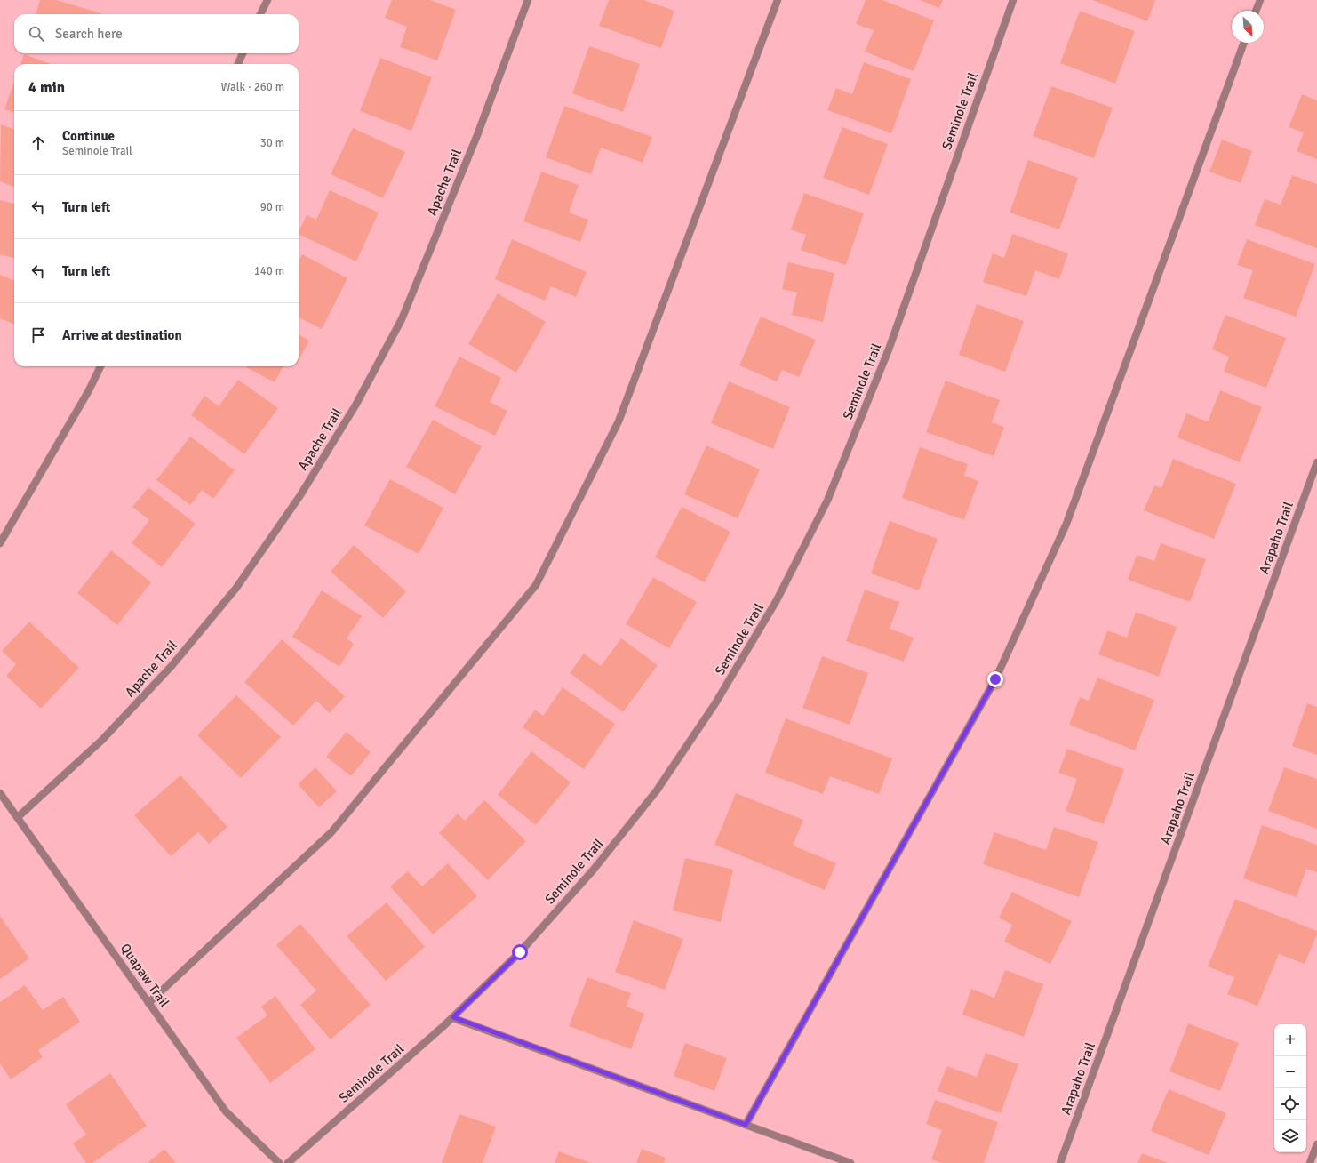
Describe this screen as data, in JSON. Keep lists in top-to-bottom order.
{
  "streets": {
    "street": [
      "Seminole Trail",
      "Apache Trail",
      "Arapaho Trail",
      "Quapaw Trail"
    ]
  },
  "crossings": [
    ["Apache Trail", "Quapaw Trail"]
  ],
  "north": "bottom right",
  "page": {
    "search": "Search here",
    "heading": ["4 min", "Walk · 260 m"],
    "list": [
      ["Continue", "Seminole Trail", "30 m"],
      ["Turn left", "90 m"],
      ["Turn left", "140 m"],
      "Arrive at destination"
    ],
    "map_buttons": ["+", "−"]
  }
}
